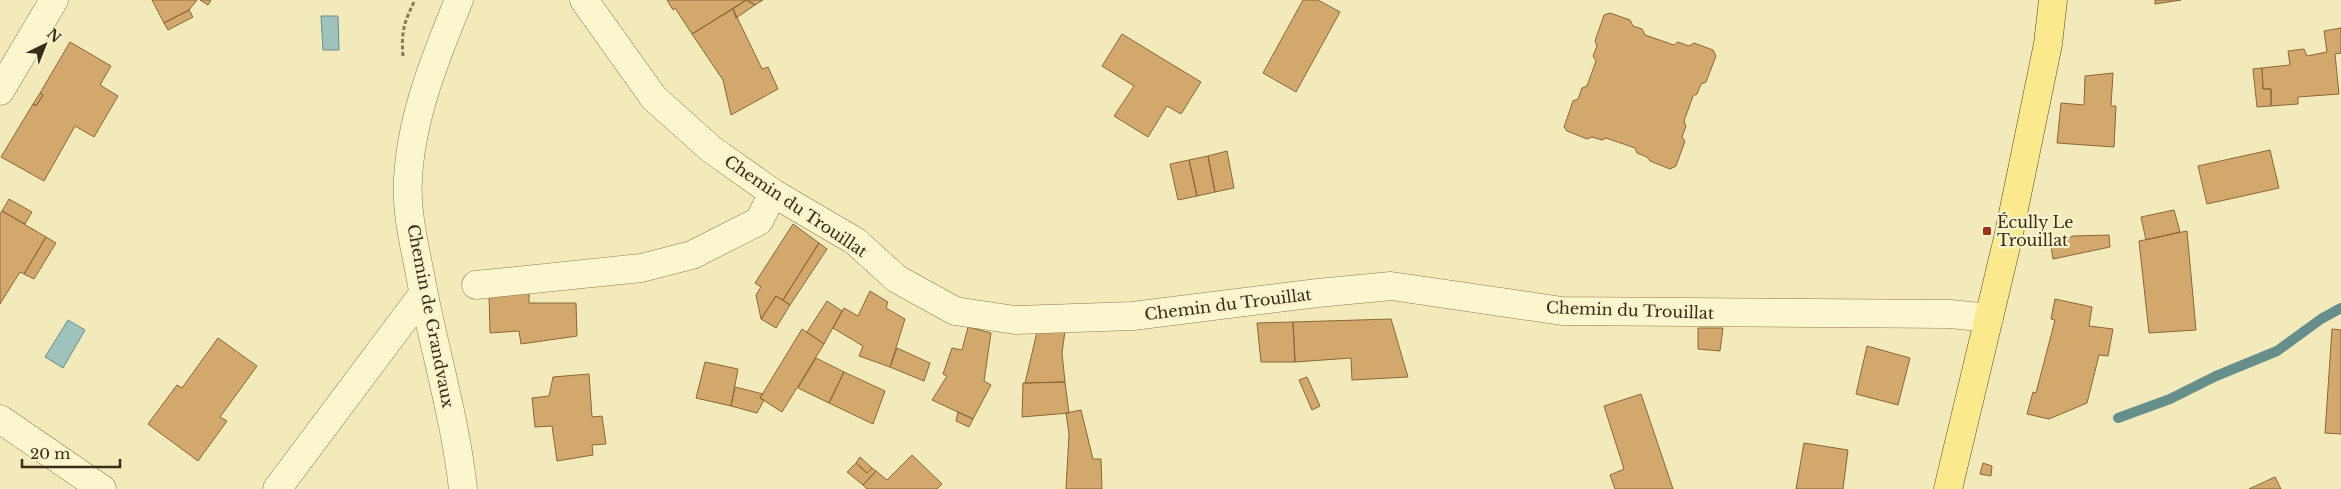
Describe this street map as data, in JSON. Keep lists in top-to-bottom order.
{
  "streets": {
    "street": ["Chemin du Trouillat", "Chemin de Grandvaux"]
  },
  "places": {
    "transit": ["Écully Le Trouillat"]
  },
  "scale_bar": "20 m",
  "north": "top right"
}
